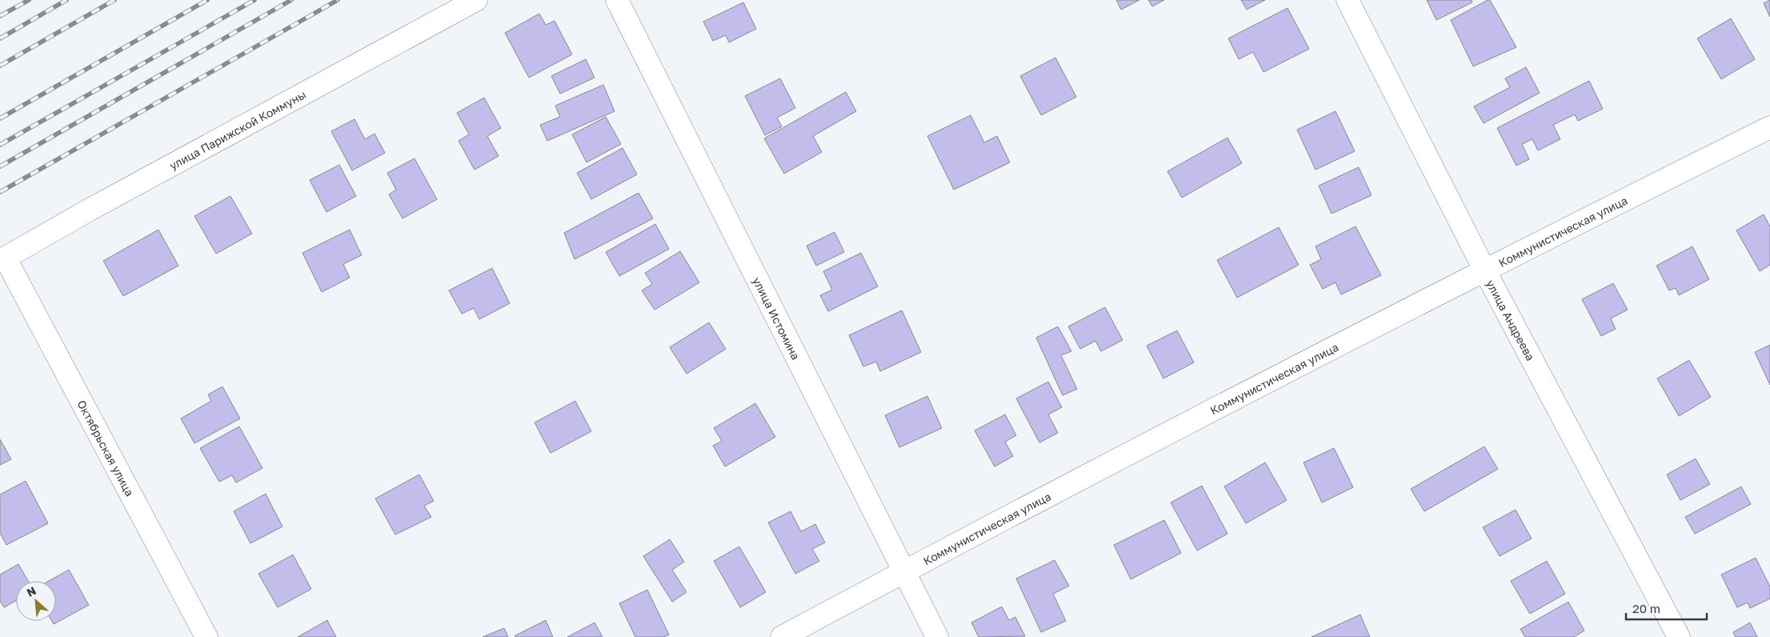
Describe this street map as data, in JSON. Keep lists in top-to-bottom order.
{
  "streets": {
    "street": [
      "улица Парижской Коммуны",
      "Коммунистическая улица",
      "улица Истомина",
      "улица Андреева",
      "Октябрьская улица"
    ]
  },
  "crossings": [
    ["улица Парижской Коммуны", "Октябрьская улица"],
    ["Коммунистическая улица", "улица Истомина"],
    ["Коммунистическая улица", "улица Андреева"]
  ],
  "scale_bar": "20 m",
  "north": "top left"
}
